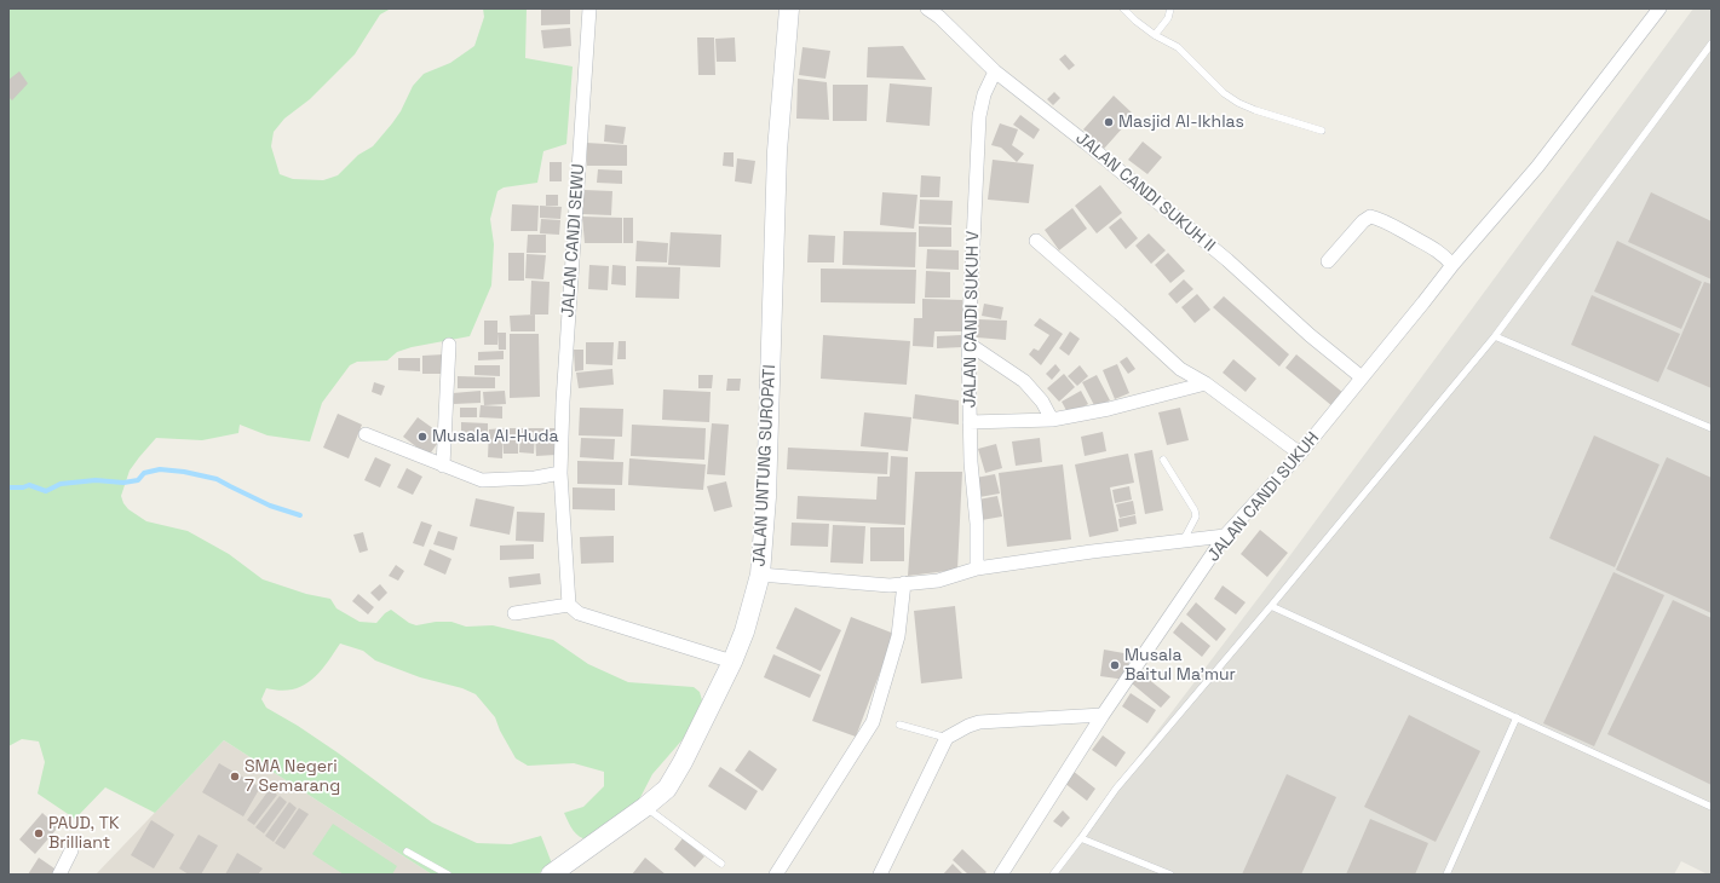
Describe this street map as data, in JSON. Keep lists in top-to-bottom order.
{
  "streets": {
    "main road": ["JALAN UNTUNG SUROPATI"],
    "street": [
      "JALAN CANDI SUKUH II",
      "JALAN CANDI SEWU",
      "JALAN CANDI SUKUH V",
      "JALAN CANDI SUKUH"
    ]
  },
  "crossings": [
    ["JALAN CANDI SUKUH II", "JALAN CANDI SUKUH V"],
    ["JALAN CANDI SUKUH II", "JALAN CANDI SUKUH"]
  ],
  "places": [
    "Masjid Al-Ikhlas",
    "Musala Al-Huda",
    "Musala Baitul Ma'mur",
    "SMA Negeri 7 Semarang",
    "PAUD, TK Brilliant"
  ]
}
